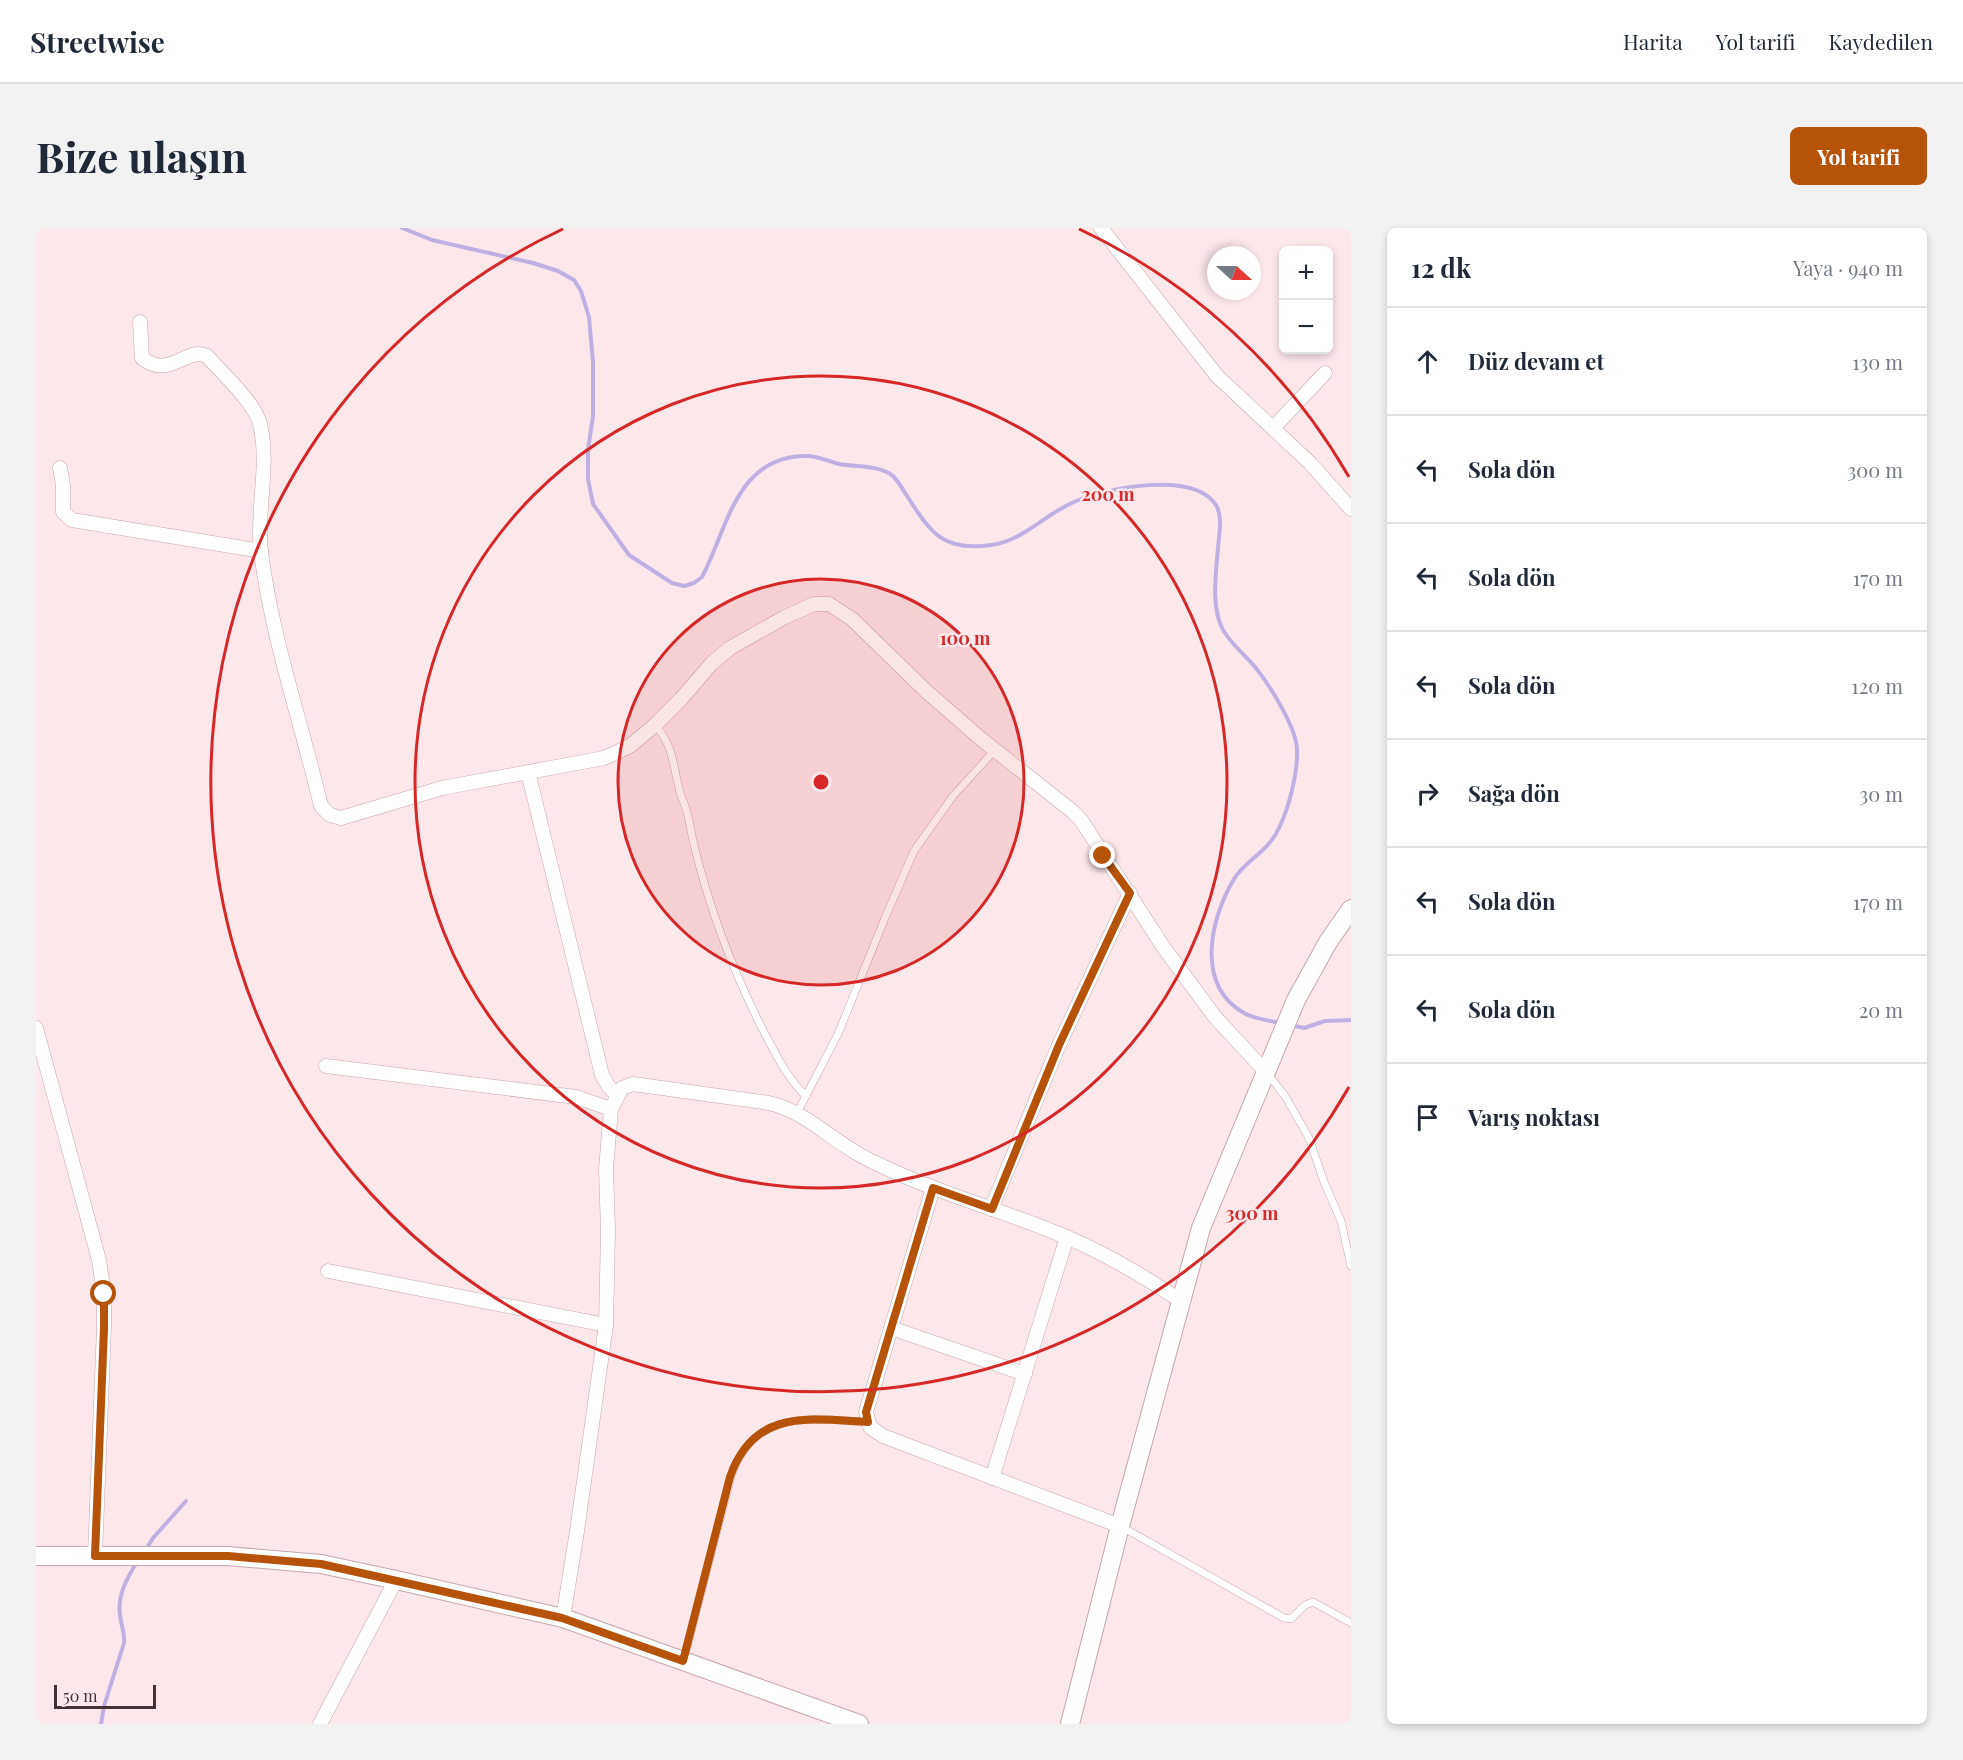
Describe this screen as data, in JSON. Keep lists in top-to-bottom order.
{
  "scale_bar": "50 m",
  "north": "right",
  "page": {
    "header": "Streetwise",
    "nav": ["Harita", "Yol tarifi", "Kaydedilen"],
    "buttons": "Yol tarifi",
    "title": "Bize ulaşın",
    "heading": ["12 dk", "Yaya · 940 m"],
    "map_buttons": ["+", "−"],
    "list": [
      ["Düz devam et", "130 m"],
      ["Sola dön", "300 m"],
      ["Sola dön", "170 m"],
      ["Sola dön", "120 m"],
      ["Sağa dön", "30 m"],
      ["Sola dön", "170 m"],
      ["Sola dön", "20 m"],
      "Varış noktası"
    ],
    "scale": "50 m"
  },
  "rings": ["200 m", "100 m", "300 m"]
}
